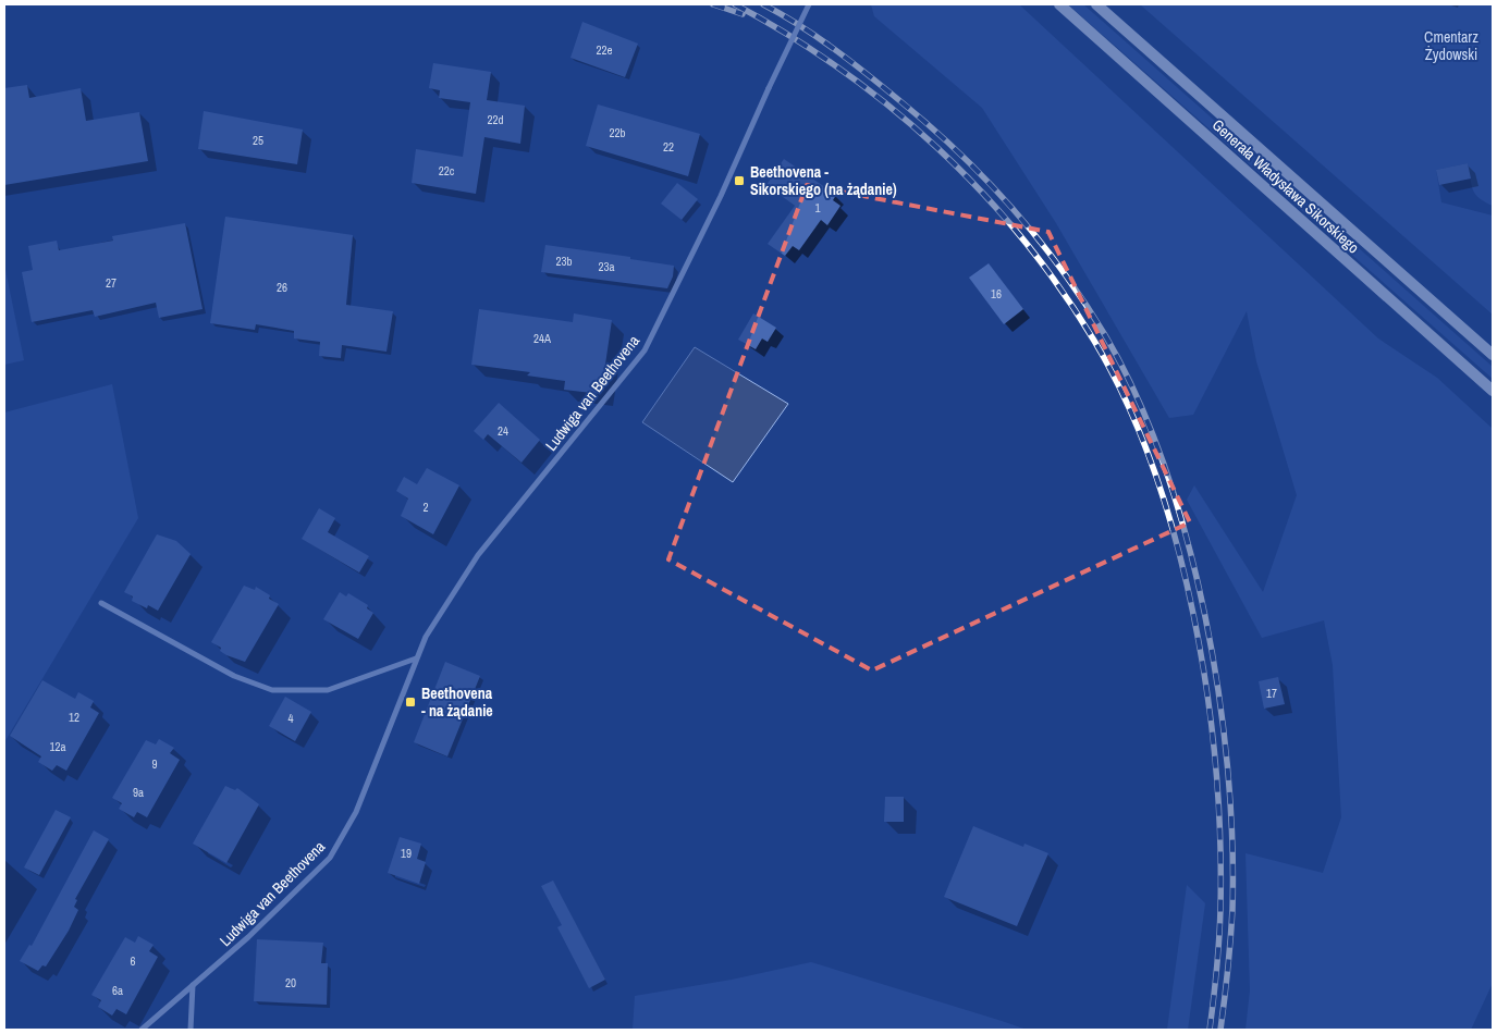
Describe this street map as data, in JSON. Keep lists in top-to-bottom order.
{
  "streets": {
    "main road": ["Generała Władysława Sikorskiego"],
    "street": ["Ludwiga van Beethovena"]
  },
  "parks": ["Cmentarz Żydowski"],
  "places": {
    "transit": ["Beethovena - Sikorskiego (na żądanie)", "Beethovena - na żądanie"]
  },
  "house_numbers": [
    "22e",
    "22d",
    "22b",
    "25",
    "22",
    "22c",
    "1",
    "23b",
    "23a",
    "27",
    "26",
    "16",
    "24A",
    "24",
    "2",
    "17",
    "12",
    "4",
    "12a",
    "9",
    "9a",
    "19",
    "6",
    "20",
    "6a"
  ]
}
